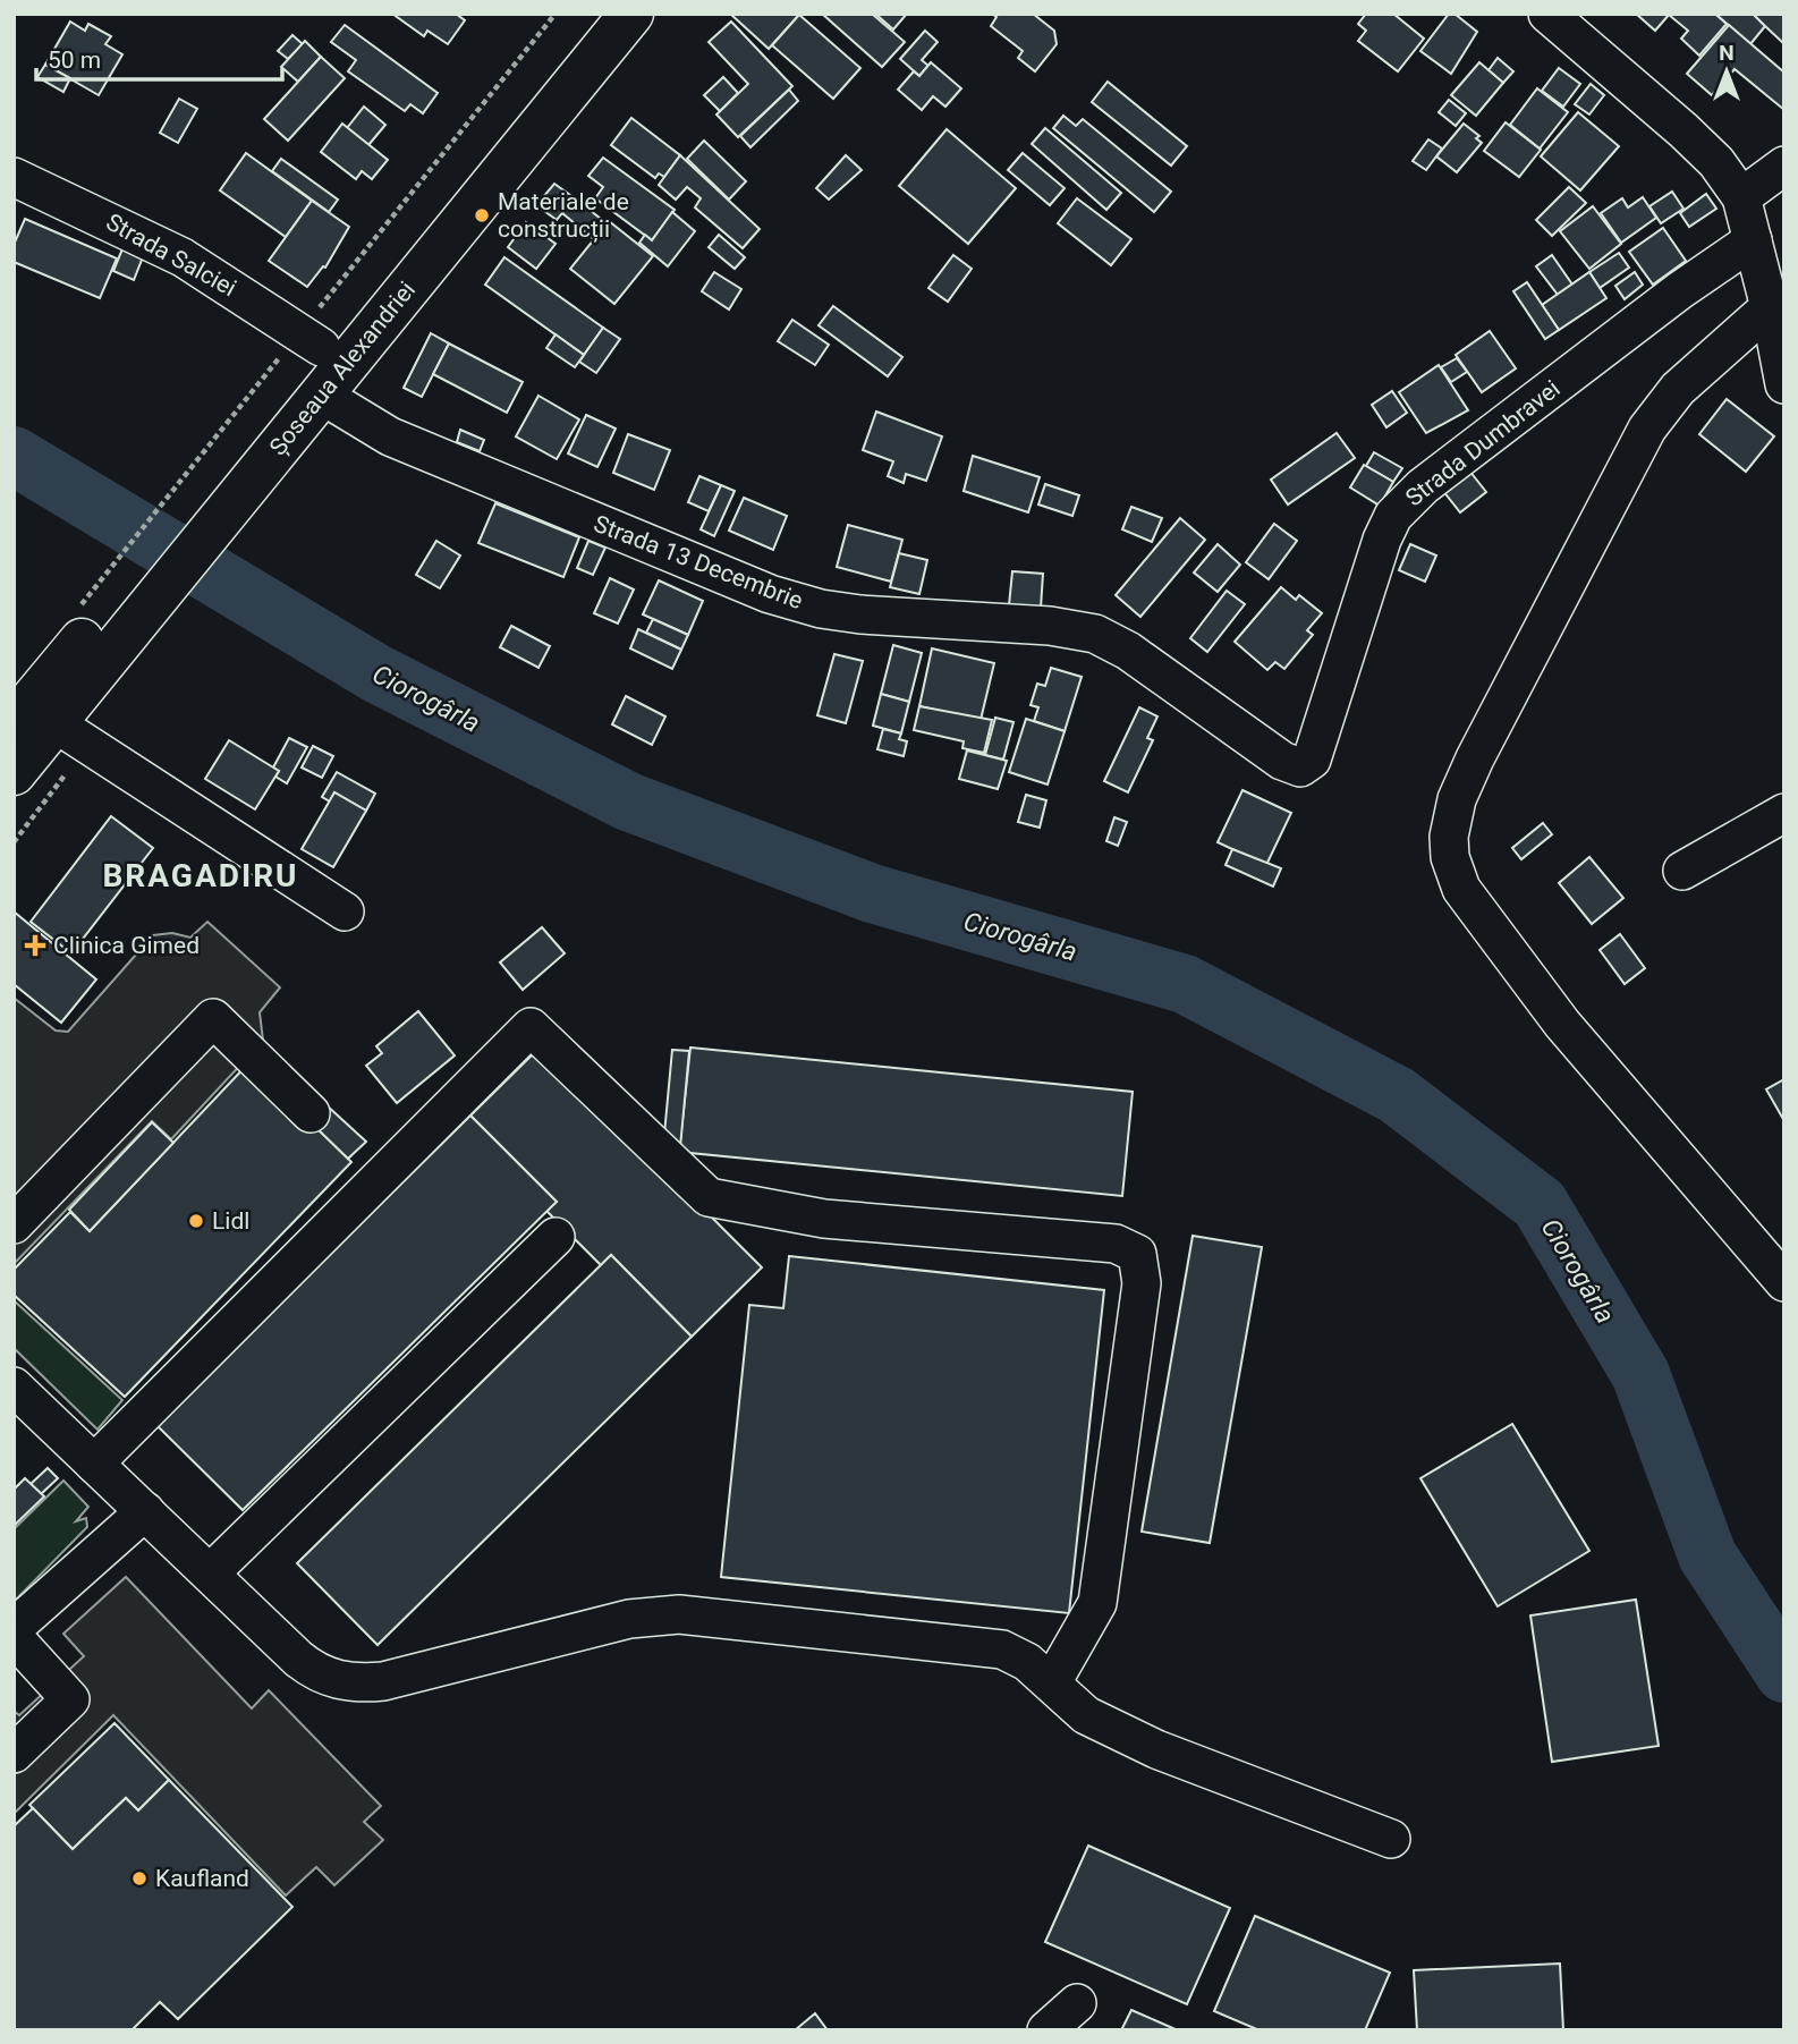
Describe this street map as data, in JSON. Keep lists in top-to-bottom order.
{
  "streets": {
    "highway": ["Șoseaua Alexandriei"],
    "street": ["Strada Salciei", "Strada Dumbravei", "Strada 13 Decembrie"]
  },
  "crossings": [
    ["Strada Salciei", "Șoseaua Alexandriei"],
    ["Șoseaua Alexandriei", "Strada 13 Decembrie"],
    ["Strada Dumbravei", "Strada 13 Decembrie"]
  ],
  "districts": ["BRAGADIRU"],
  "water": ["Ciorogârla"],
  "places": {
    "other": ["Materiale de construcții", "Lidl", "Kaufland"],
    "health": ["Clinica Gimed"]
  },
  "scale_bar": "50 m",
  "north": "top"
}
